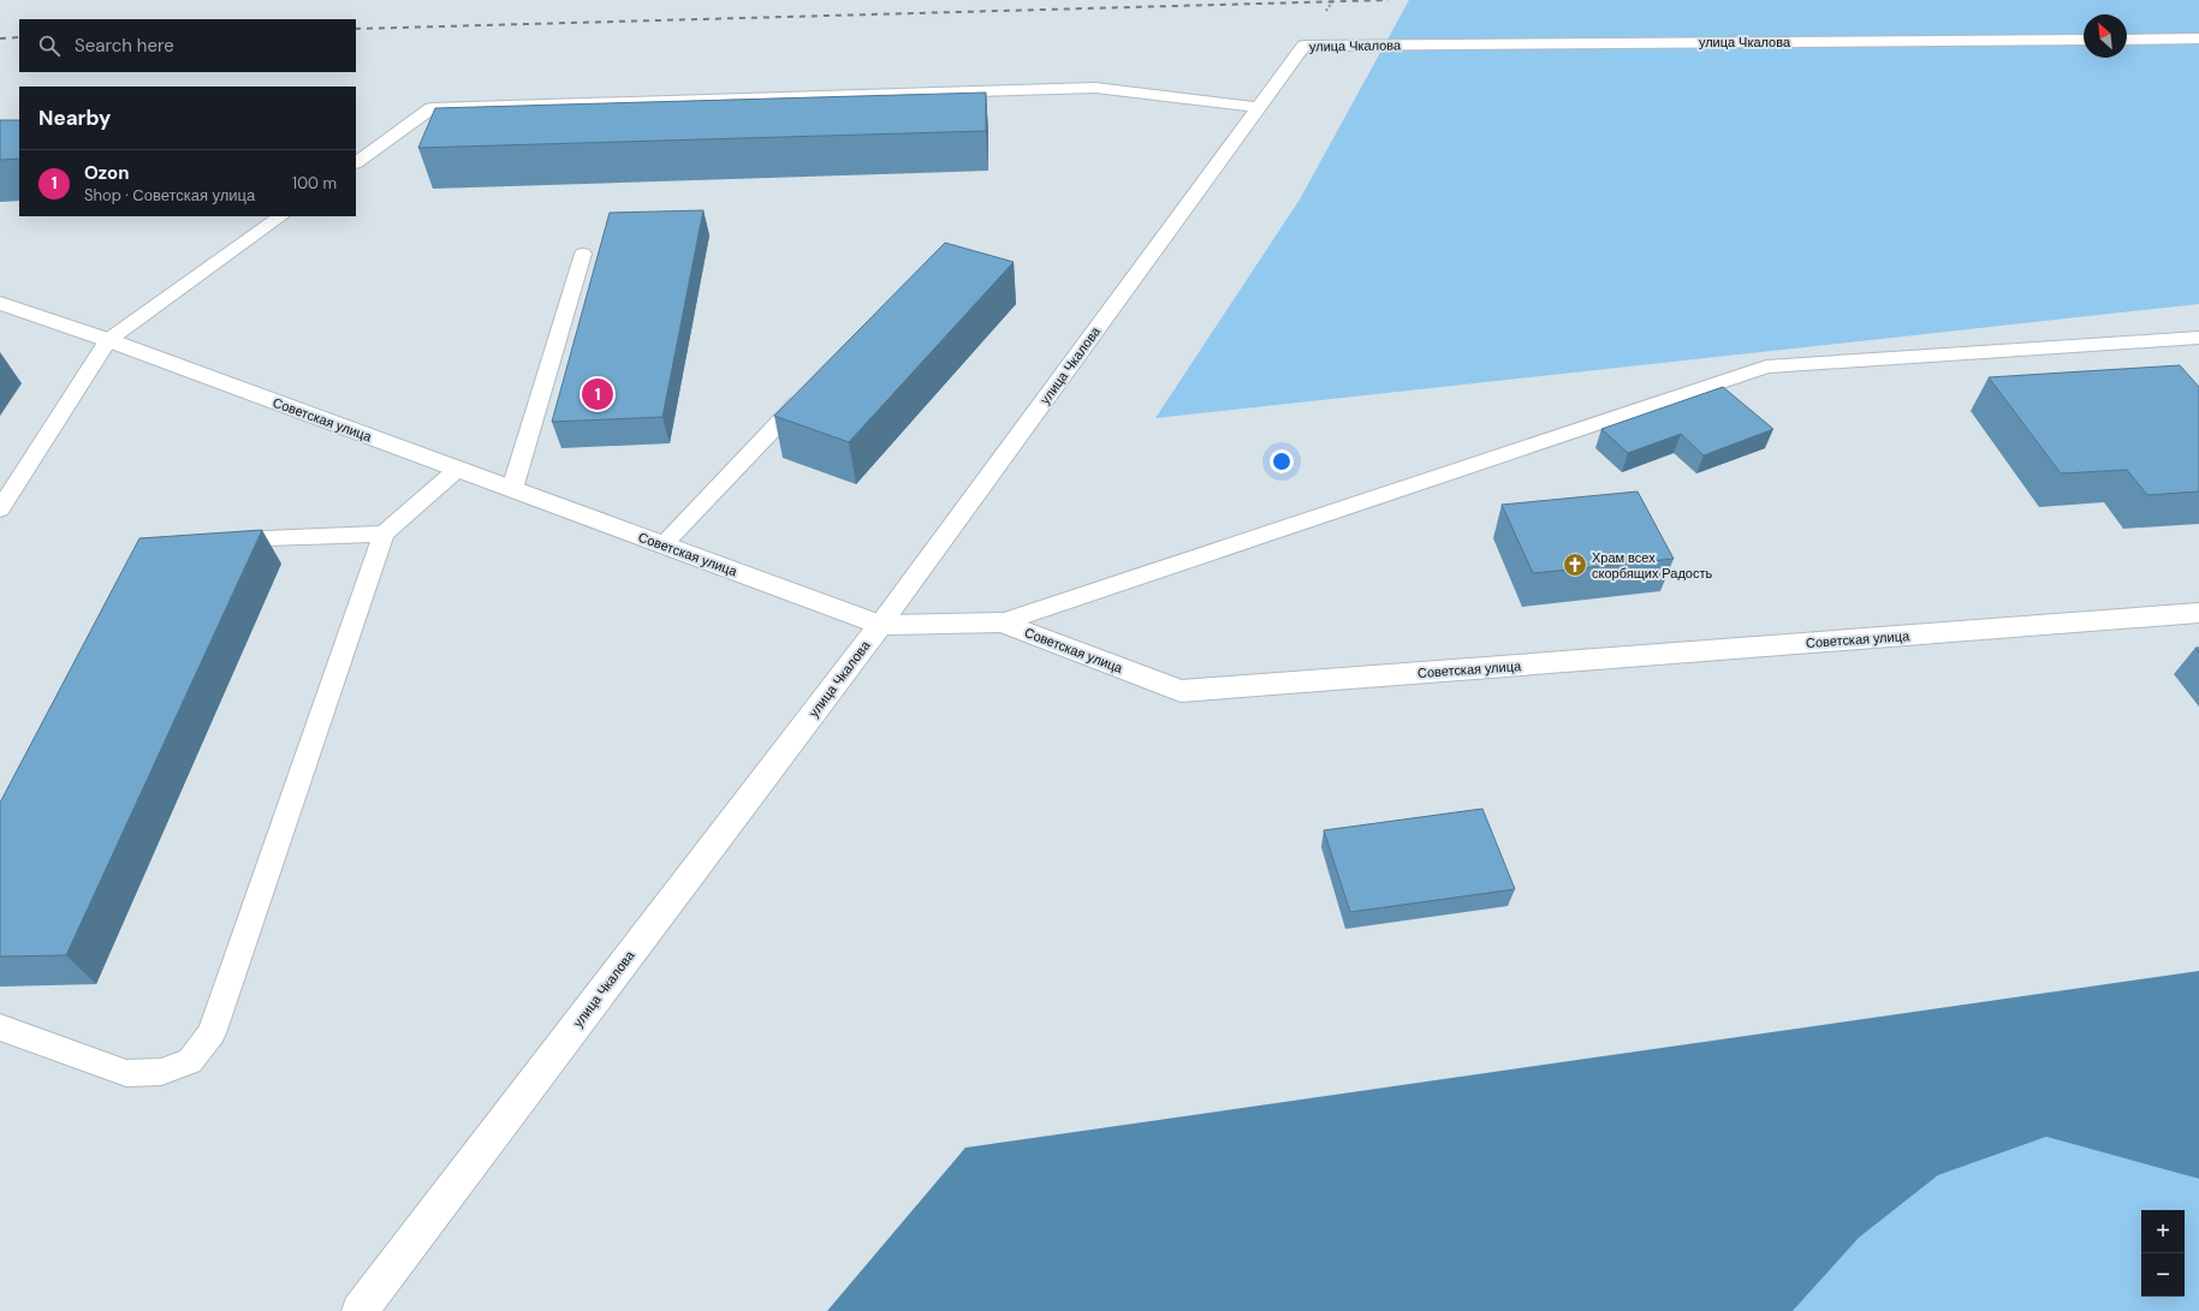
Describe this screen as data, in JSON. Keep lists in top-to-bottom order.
{
  "streets": {
    "street": ["улица Чкалова", "Советская улица"]
  },
  "crossings": [
    ["улица Чкалова", "Советская улица"]
  ],
  "places": {
    "church": ["Храм всех скорбящих Радость"]
  },
  "north": "top left",
  "page": {
    "search": "Search here",
    "heading": "Nearby",
    "list": [
      {
        "mark": "1",
        "name": "Ozon",
        "note": "Shop · Советская улица",
        "value": "100 m"
      }
    ],
    "pins": "1",
    "map_buttons": ["+", "−"]
  }
}
